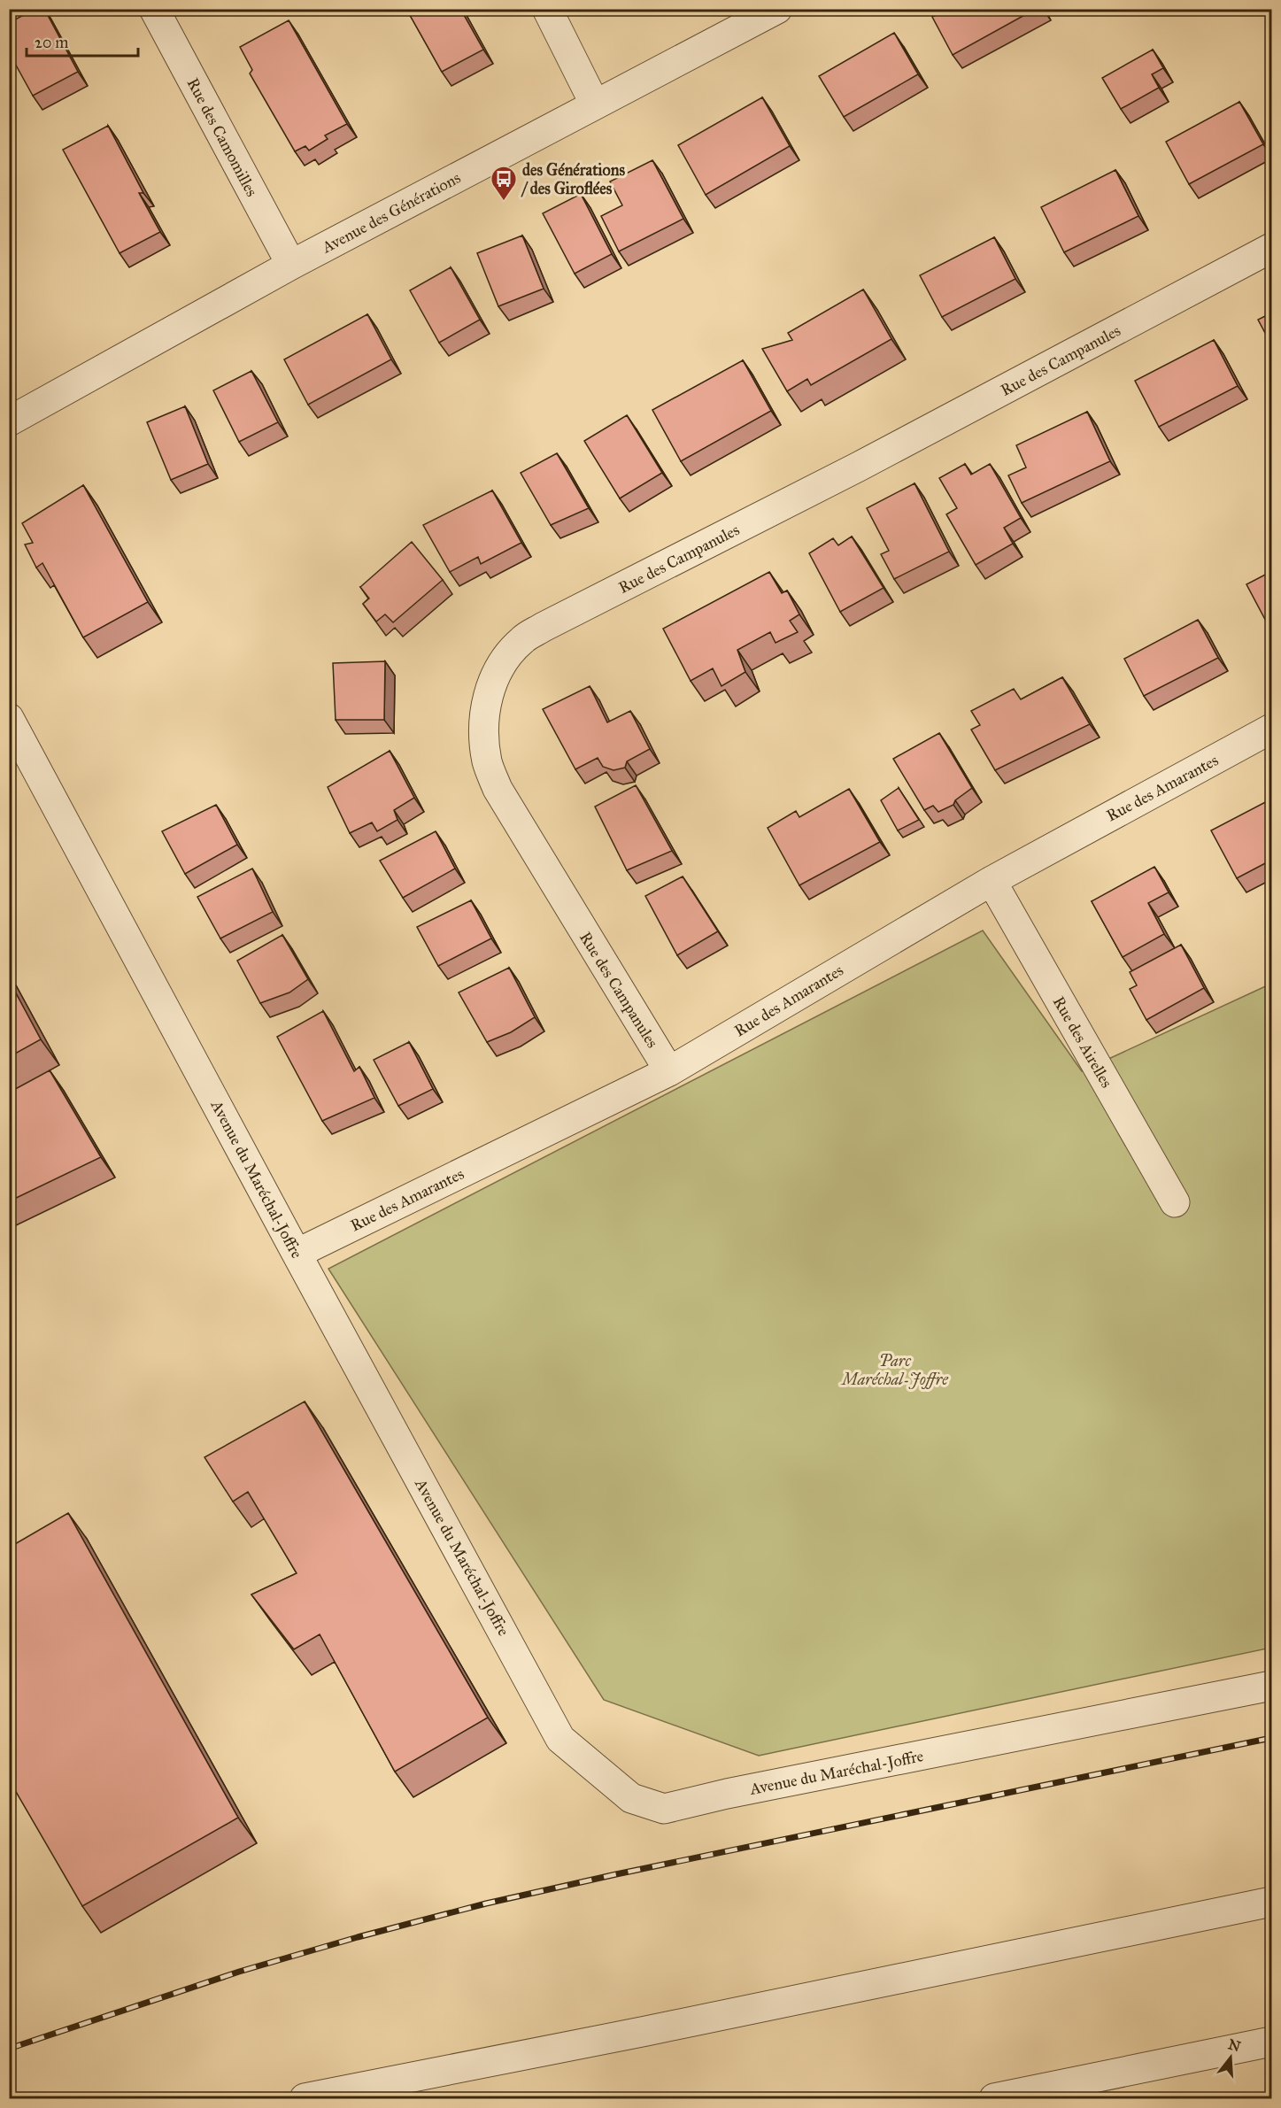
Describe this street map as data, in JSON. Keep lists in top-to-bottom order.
{
  "streets": {
    "street": [
      "Rue des Camomilles",
      "Avenue des Générations",
      "Rue des Campanules",
      "Rue des Amarantes",
      "Rue des Airelles",
      "Avenue du Maréchal-Joffre"
    ]
  },
  "crossings": [
    ["Rue des Camomilles", "Avenue des Générations"],
    ["Rue des Campanules", "Rue des Amarantes"],
    ["Rue des Amarantes", "Rue des Airelles"],
    ["Rue des Amarantes", "Avenue du Maréchal-Joffre"]
  ],
  "parks": ["Parc Maréchal-Joffre"],
  "places": {
    "bus stop": ["des Générations / des Giroflées"]
  },
  "scale_bar": "20 m",
  "north": "top"
}
